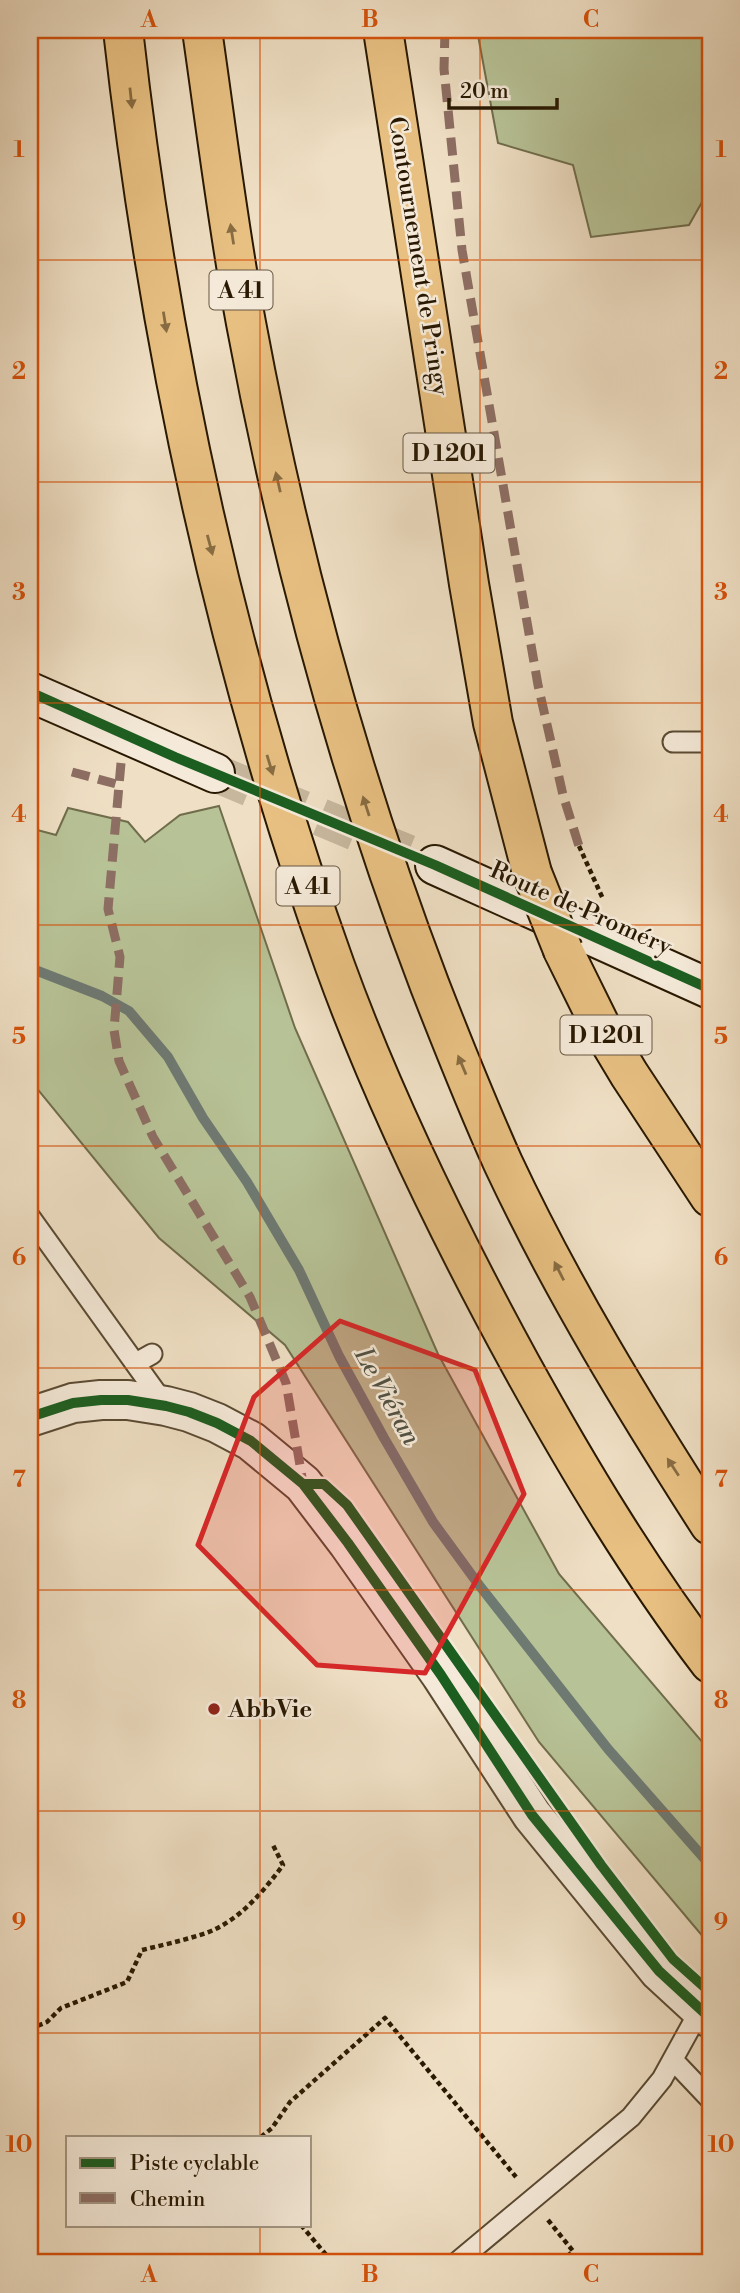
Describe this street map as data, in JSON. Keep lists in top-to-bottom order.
{
  "streets": {
    "highway": ["Contournement de Pringy", "A 41", "D 1201"],
    "street": ["Route de Proméry"]
  },
  "water": ["Le Viéran"],
  "places": ["AbbVie"],
  "legend": ["Piste cyclable", "Chemin"],
  "scale_bar": "20 m",
  "grid": {
    "columns": ["A", "B", "C"],
    "rows": [
      "1",
      "2",
      "3",
      "4",
      "5",
      "6",
      "7",
      "8",
      "9",
      "10"
    ]
  }
}
